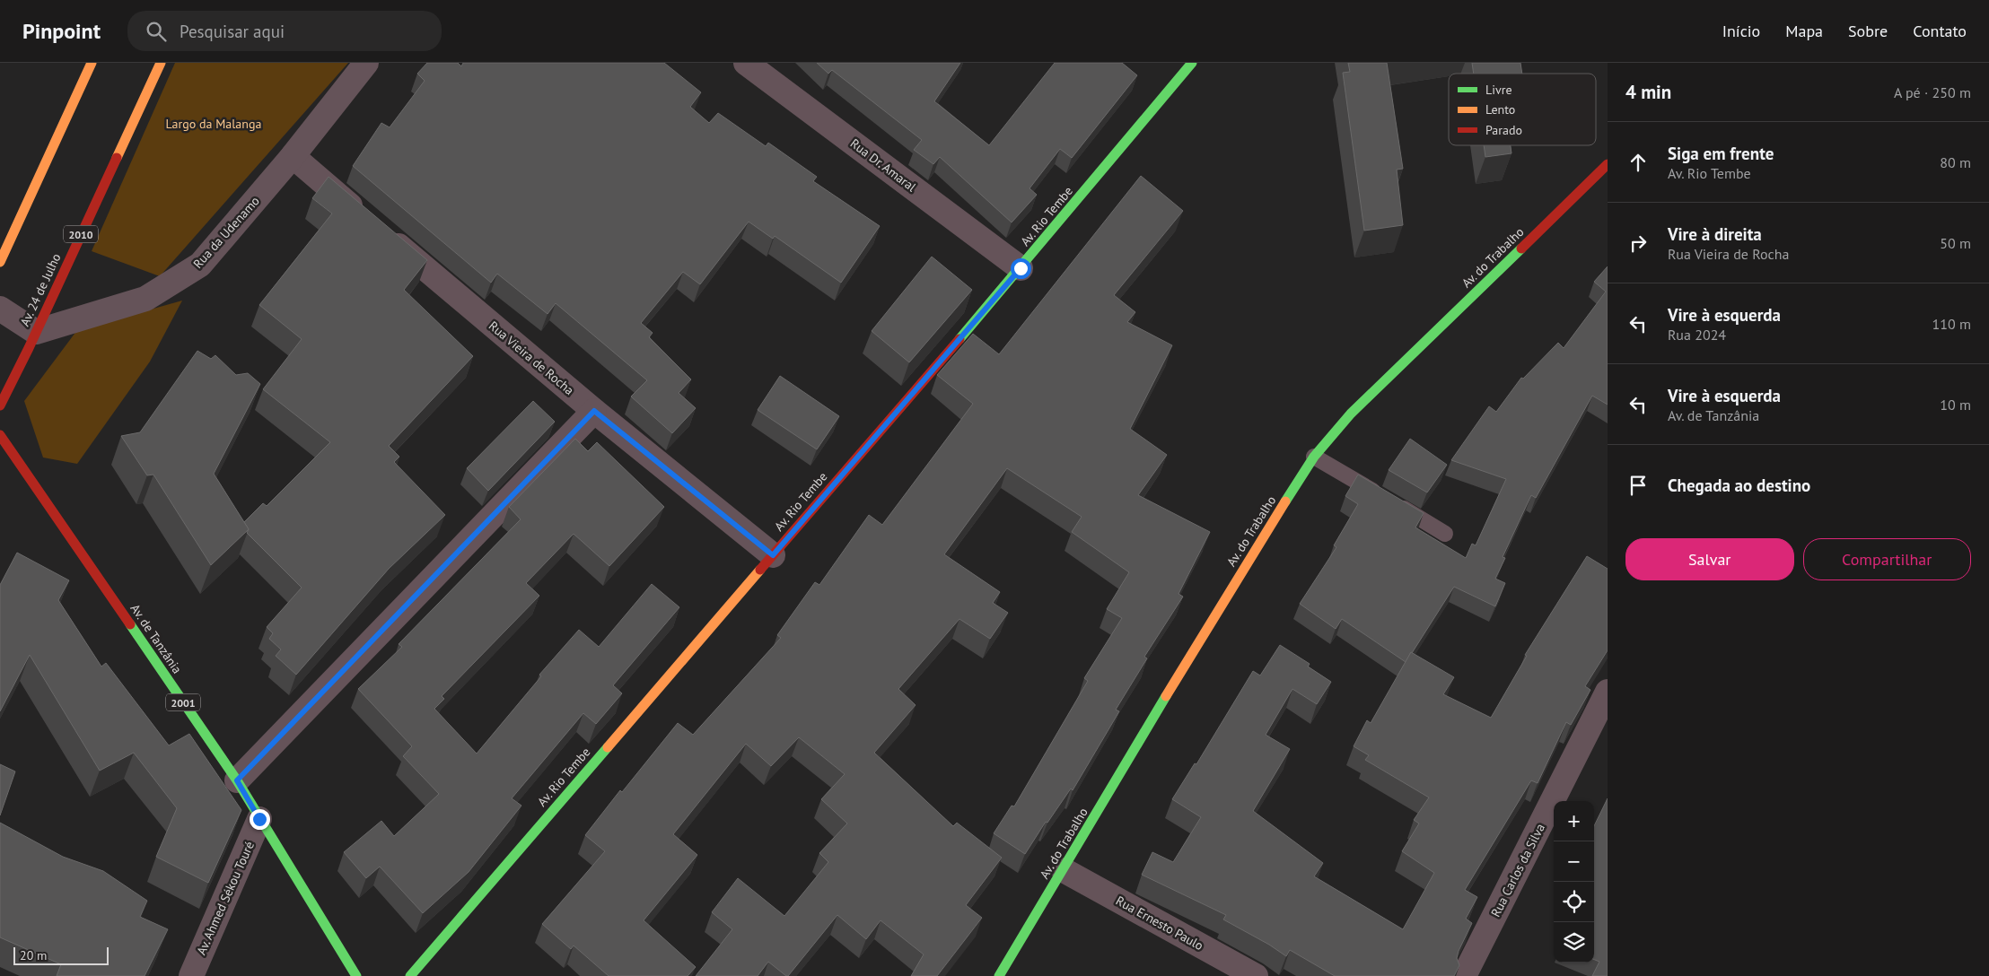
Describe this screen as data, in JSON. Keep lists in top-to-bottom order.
{
  "streets": {
    "main road": [
      "Av. Rio Tembe",
      "2010",
      "Av. do Trabalho",
      "Av. 24 de Julho",
      "Av. de Tanzânia",
      "2001"
    ],
    "street": [
      "Rua Dr. Amaral",
      "Rua da Udenamo",
      "Rua Vieira de Rocha",
      "Rua Carlos da Silva",
      "Av. Ahmed Sékou Touré",
      "Rua Ernesto Paulo"
    ]
  },
  "crossings": [
    ["Rua Dr. Amaral", "Av. Rio Tembe"],
    ["Av. Rio Tembe", "Rua Vieira de Rocha"],
    ["Rua da Udenamo", "Av. 24 de Julho"],
    ["Rua da Udenamo", "Rua Vieira de Rocha"],
    ["Av. do Trabalho", "Rua Ernesto Paulo"],
    ["Av. de Tanzânia", "Av. Ahmed Sékou Touré"]
  ],
  "parks": ["Largo da Malanga"],
  "legend": ["Livre", "Lento", "Parado"],
  "scale_bar": "20 m",
  "page": {
    "header": "Pinpoint",
    "search": "Pesquisar aqui",
    "nav": [
      "Início",
      "Mapa",
      "Sobre",
      "Contato"
    ],
    "heading": ["4 min", "A pé · 250 m"],
    "list": [
      ["Siga em frente", "Av. Rio Tembe", "80 m"],
      ["Vire à direita", "Rua Vieira de Rocha", "50 m"],
      ["Vire à esquerda", "Rua 2024", "110 m"],
      ["Vire à esquerda", "Av. de Tanzânia", "10 m"],
      "Chegada ao destino"
    ],
    "buttons": ["Salvar", "Compartilhar"],
    "map_buttons": ["+", "−"],
    "scale": "20 m"
  }
}
